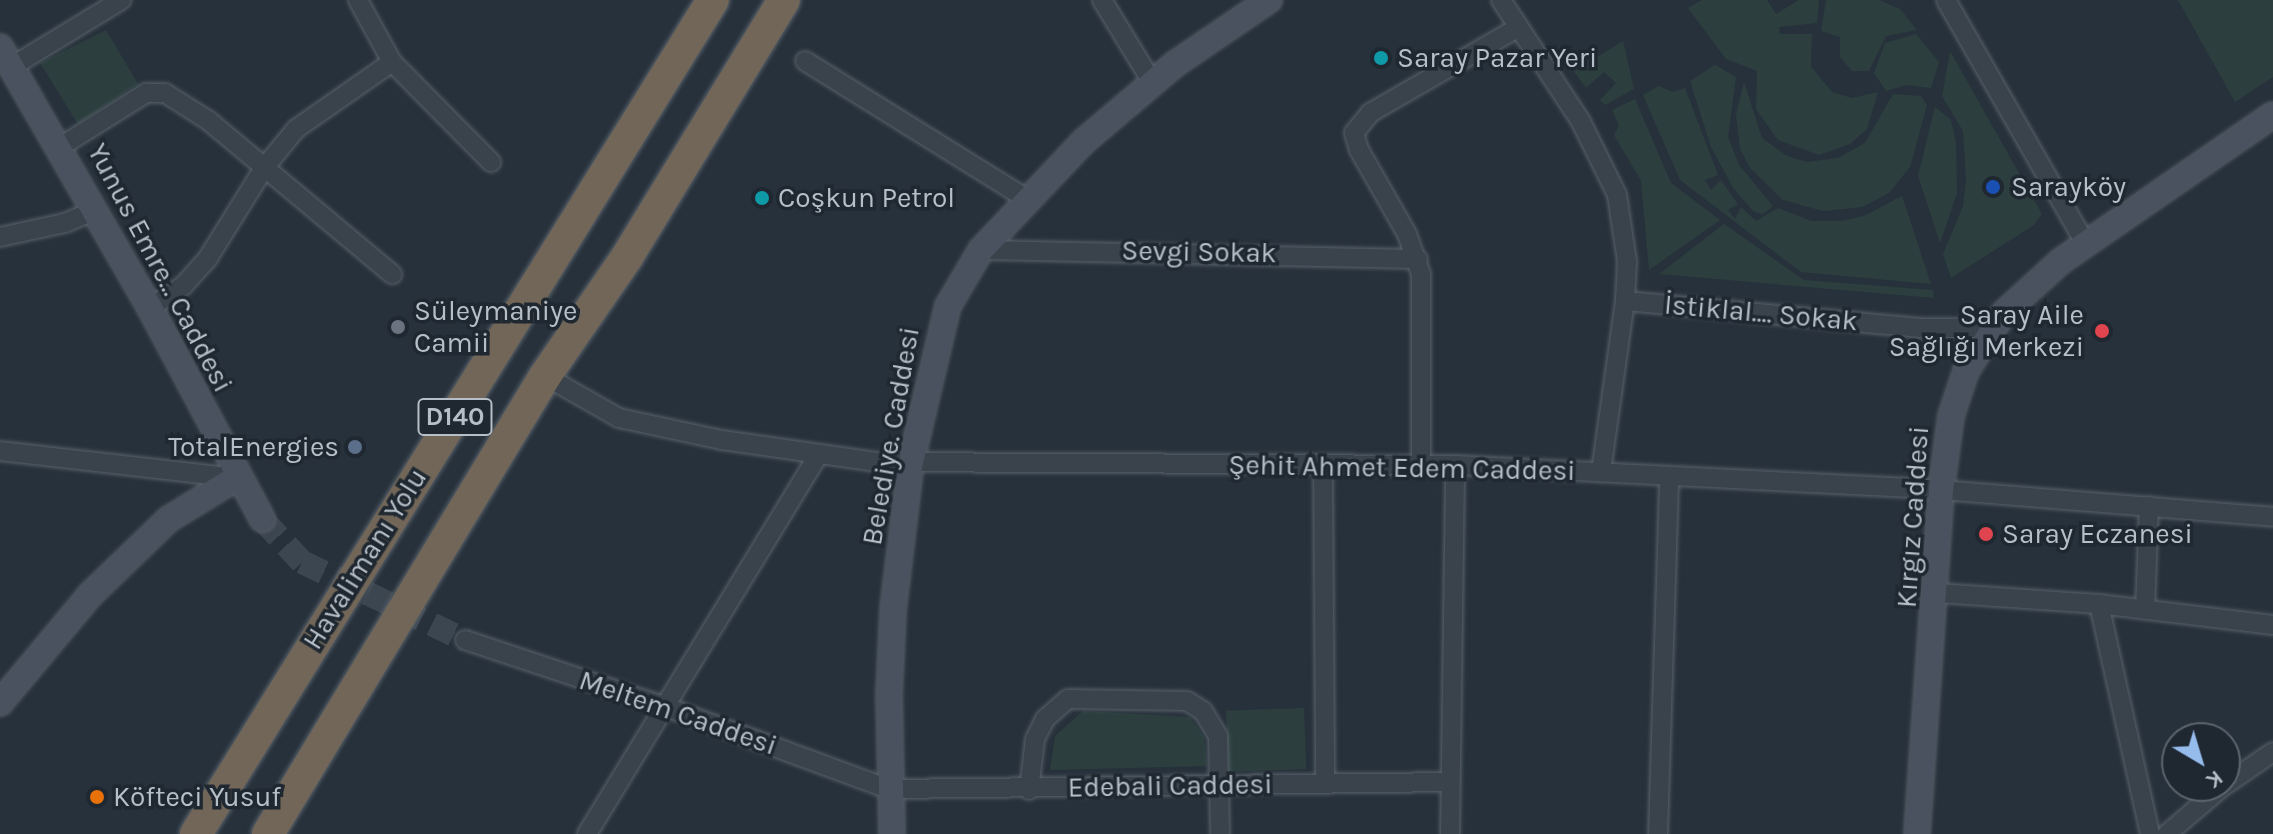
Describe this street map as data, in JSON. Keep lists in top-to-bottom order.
{
  "streets": {
    "highway": ["D140", "Havalimanı Yolu"],
    "street": [
      "Sevgi Sokak",
      "Yunus Emre... Caddesi",
      "İstiklal.... Sokak",
      "Belediye. Caddesi",
      "Şehit Ahmet Edem Caddesi",
      "Kırgız Caddesi",
      "Meltem Caddesi",
      "Edebali Caddesi"
    ]
  },
  "crossings": [
    ["Sevgi Sokak", "Belediye. Caddesi"],
    ["İstiklal.... Sokak", "Kırgız Caddesi"],
    ["Belediye. Caddesi", "Şehit Ahmet Edem Caddesi"],
    ["Belediye. Caddesi", "Meltem Caddesi"],
    ["Belediye. Caddesi", "Edebali Caddesi"],
    ["Şehit Ahmet Edem Caddesi", "Kırgız Caddesi"],
    ["Şehit Ahmet Edem Caddesi", "Havalimanı Yolu"],
    ["Meltem Caddesi", "Edebali Caddesi"]
  ],
  "places": [
    "Saray Pazar Yeri",
    "Sarayköy",
    "Coşkun Petrol",
    "Süleymaniye Camii",
    "Saray Aile Sağlığı Merkezi",
    "TotalEnergies",
    "Saray Eczanesi",
    "Köfteci Yusuf"
  ],
  "north": "bottom right"
}
